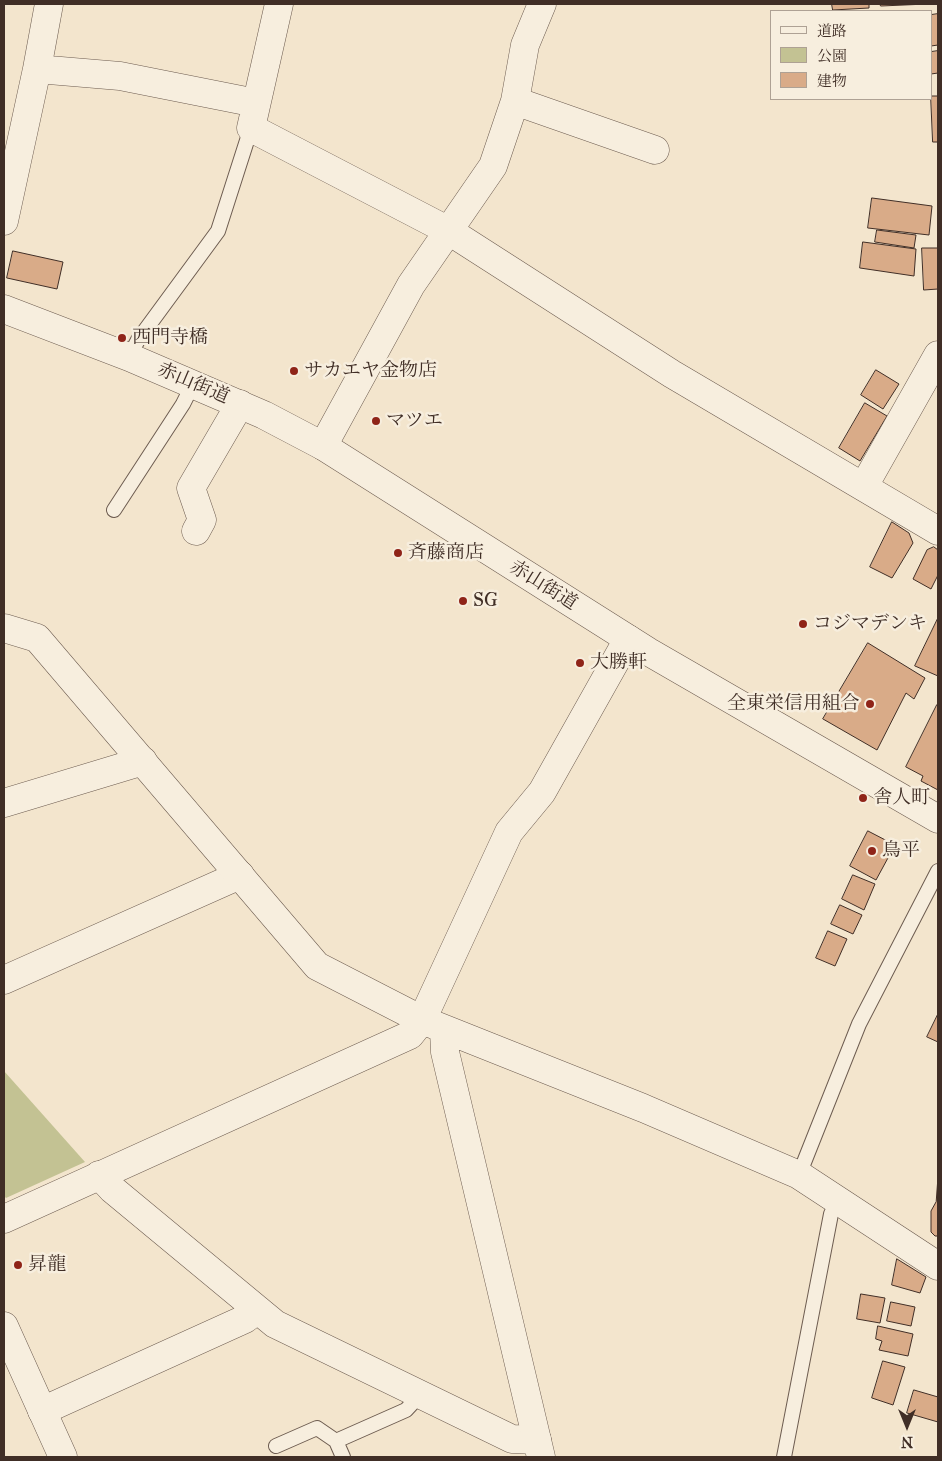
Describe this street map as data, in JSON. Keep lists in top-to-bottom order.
{
  "streets": {
    "street": ["赤山街道"]
  },
  "places": [
    "西門寺橋",
    "サカエヤ金物店",
    "マツエ",
    "斉藤商店",
    "SG",
    "コジマデンキ",
    "大勝軒",
    "全東栄信用組合",
    "舎人町",
    "鳥平",
    "昇龍"
  ],
  "legend": ["道路", "公園", "建物"],
  "north": "bottom"
}
